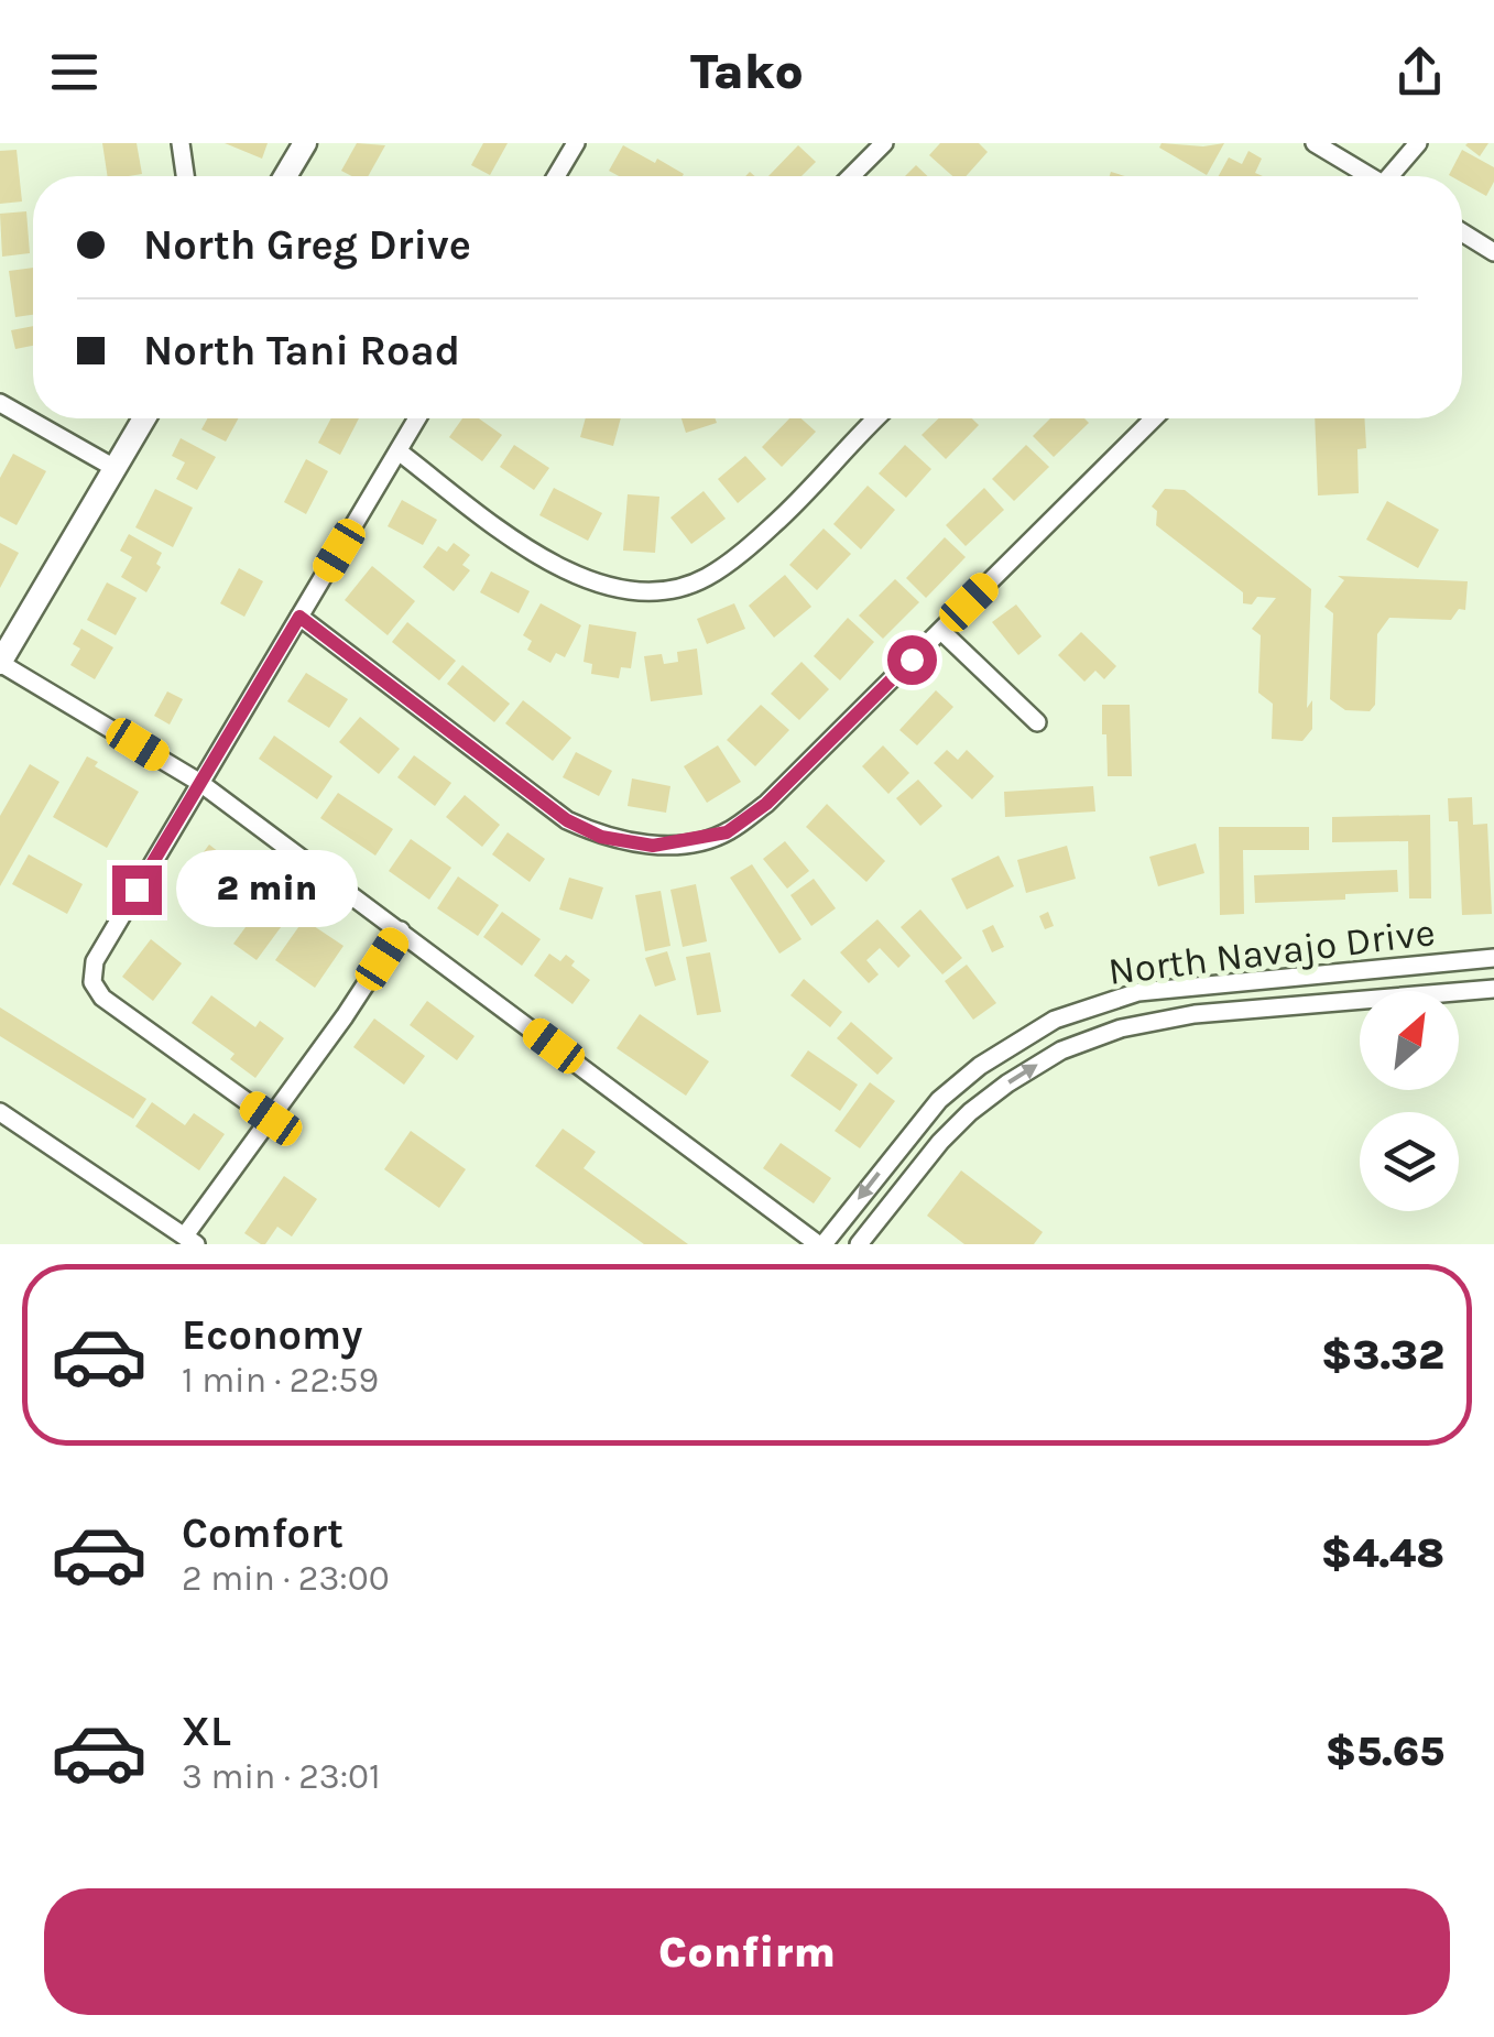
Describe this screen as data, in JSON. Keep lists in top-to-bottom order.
{
  "streets": {
    "street": ["North Navajo Drive"]
  },
  "north": "top right",
  "page": {
    "header": "Tako",
    "banner": ["North Greg Drive", "North Tani Road"],
    "bubble": "2 min",
    "list": [
      {
        "name": "Economy",
        "note": "1 min · 22:59",
        "value": "$3.32"
      },
      {
        "name": "Comfort",
        "note": "2 min · 23:00",
        "value": "$4.48"
      },
      {
        "name": "XL",
        "note": "3 min · 23:01",
        "value": "$5.65"
      }
    ],
    "buttons": "Confirm"
  }
}
